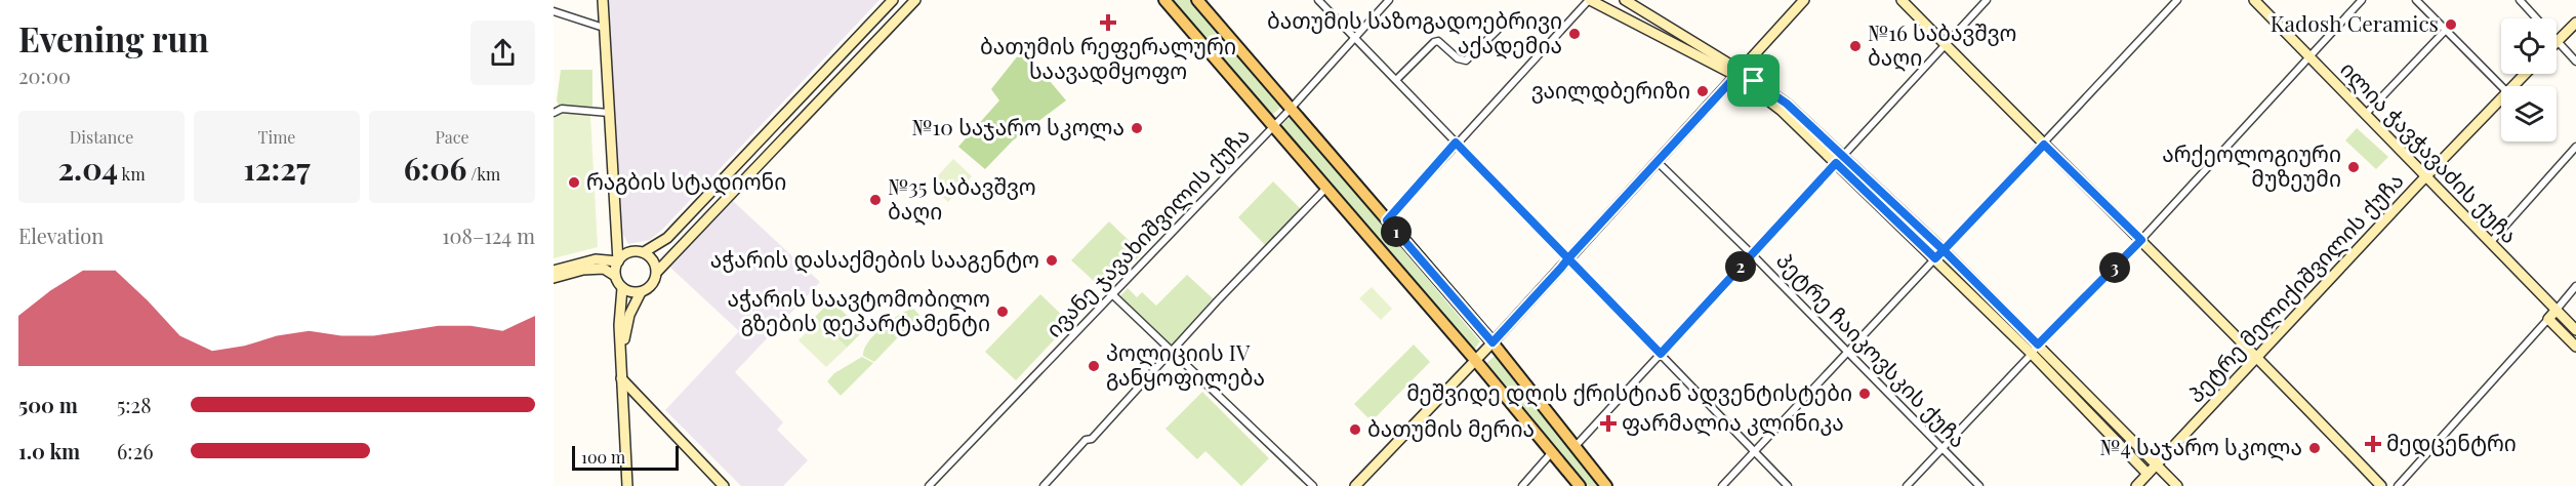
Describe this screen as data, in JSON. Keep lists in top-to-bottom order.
{
  "streets": {
    "street": [
      "ილია ჭავჭავაძის ქუჩა",
      "ივანე ჯავახიშვილის ქუჩა",
      "პეტრე მელიქიშვილის ქუჩა",
      "პეტრე ჩაიკოვსკის ქუჩა"
    ]
  },
  "crossings": [
    ["ილია ჭავჭავაძის ქუჩა", "პეტრე მელიქიშვილის ქუჩა"]
  ],
  "places": {
    "health": ["ბათუმის რეფერალური საავადმყოფო", "ფარმალია კლინიკა", "მედცენტრი"],
    "other": [
      "Kadosh Ceramics",
      "ბათუმის საზოგადოებრივი აქადემია",
      "№16 საბავშვო ბაღი",
      "ვაილდბერიზი",
      "№10 საჯარო სკოლა",
      "არქეოლოგიური მუზეუმი",
      "რაგბის სტადიონი",
      "№35 საბავშვო ბაღი",
      "აჭარის დასაქმების სააგენტო",
      "აჭარის საავტომობილო გზების დეპარტამენტი",
      "პოლიციის IV განყოფილება",
      "მეშვიდე დღის ქრისტიან ადვენტისტები",
      "ბათუმის მერია",
      "№4 საჯარო სკოლა"
    ]
  },
  "scale_bar": "100 m",
  "page": {
    "heading": ["Evening run", "20:00"],
    "stats": [
      ["Distance", "2.04 km"],
      ["Time", "12:27"],
      ["Pace", "6:06 /km"]
    ],
    "chart": ["Elevation", "108–124 m"],
    "pins": ["1", "2", "3"],
    "list": [
      {
        "name": "500 m",
        "note": "5:28"
      },
      {
        "name": "1.0 km",
        "note": "6:26"
      }
    ],
    "scale": "100 m"
  }
}
